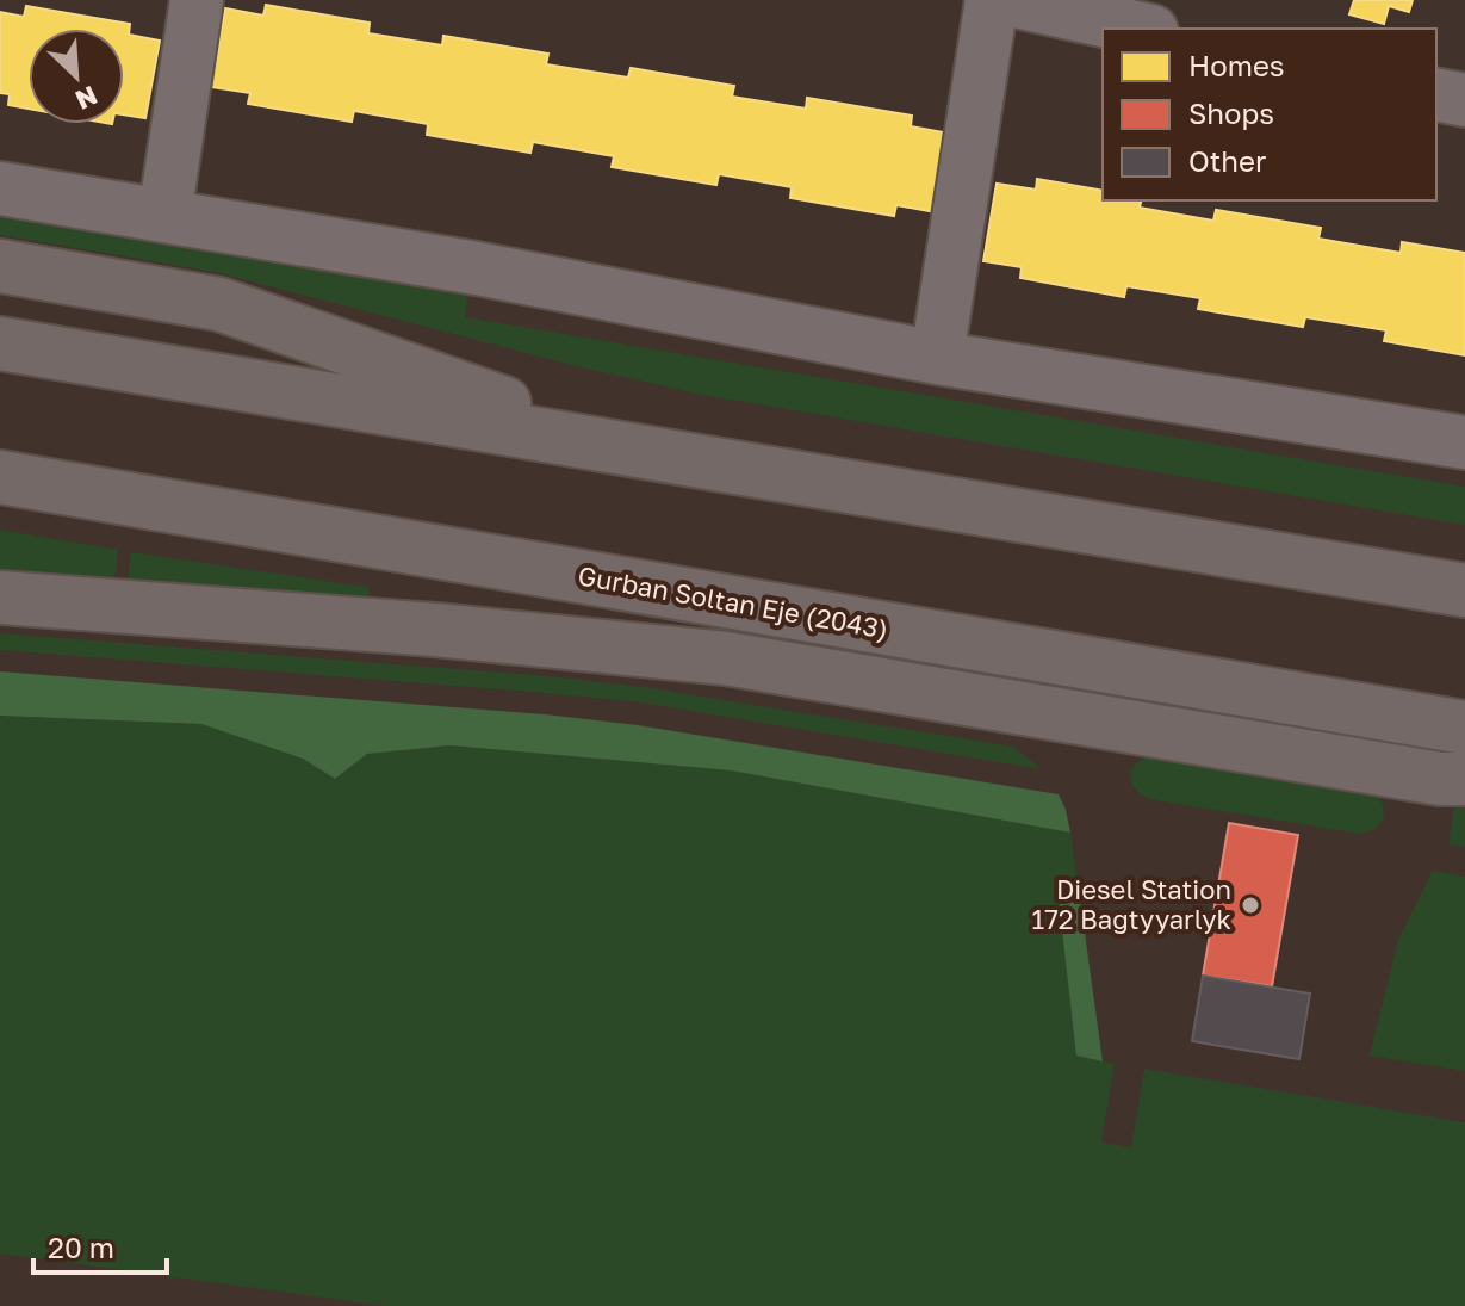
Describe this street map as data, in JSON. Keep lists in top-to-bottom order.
{
  "streets": {
    "highway": ["Gurban Soltan Eje (2043)"]
  },
  "places": ["Diesel Station 172 Bagtyyarlyk"],
  "legend": ["Homes", "Shops", "Other"],
  "scale_bar": "20 m",
  "north": "bottom right"
}
